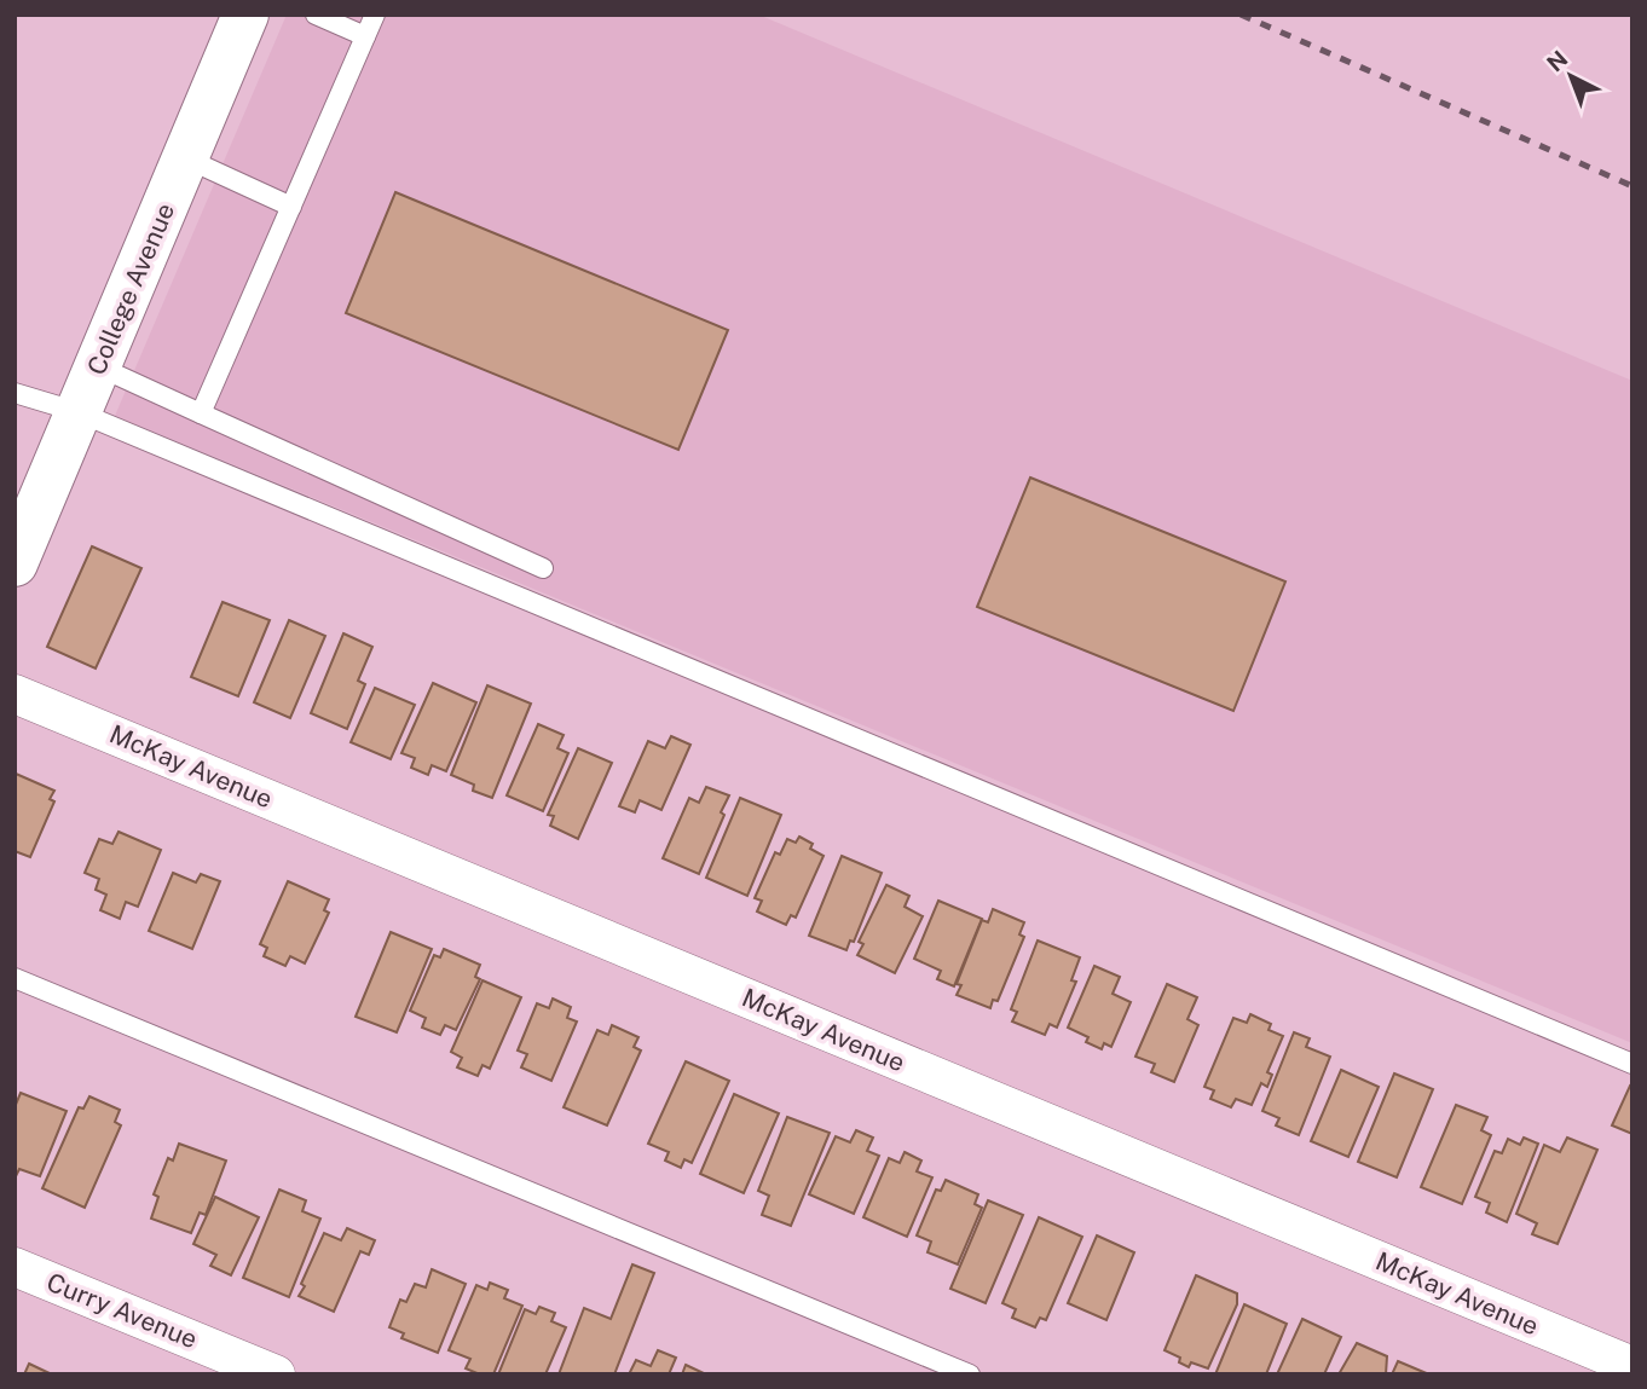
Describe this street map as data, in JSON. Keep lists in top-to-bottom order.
{
  "streets": {
    "street": ["College Avenue", "McKay Avenue", "Curry Avenue"]
  },
  "north": "top left"
}
